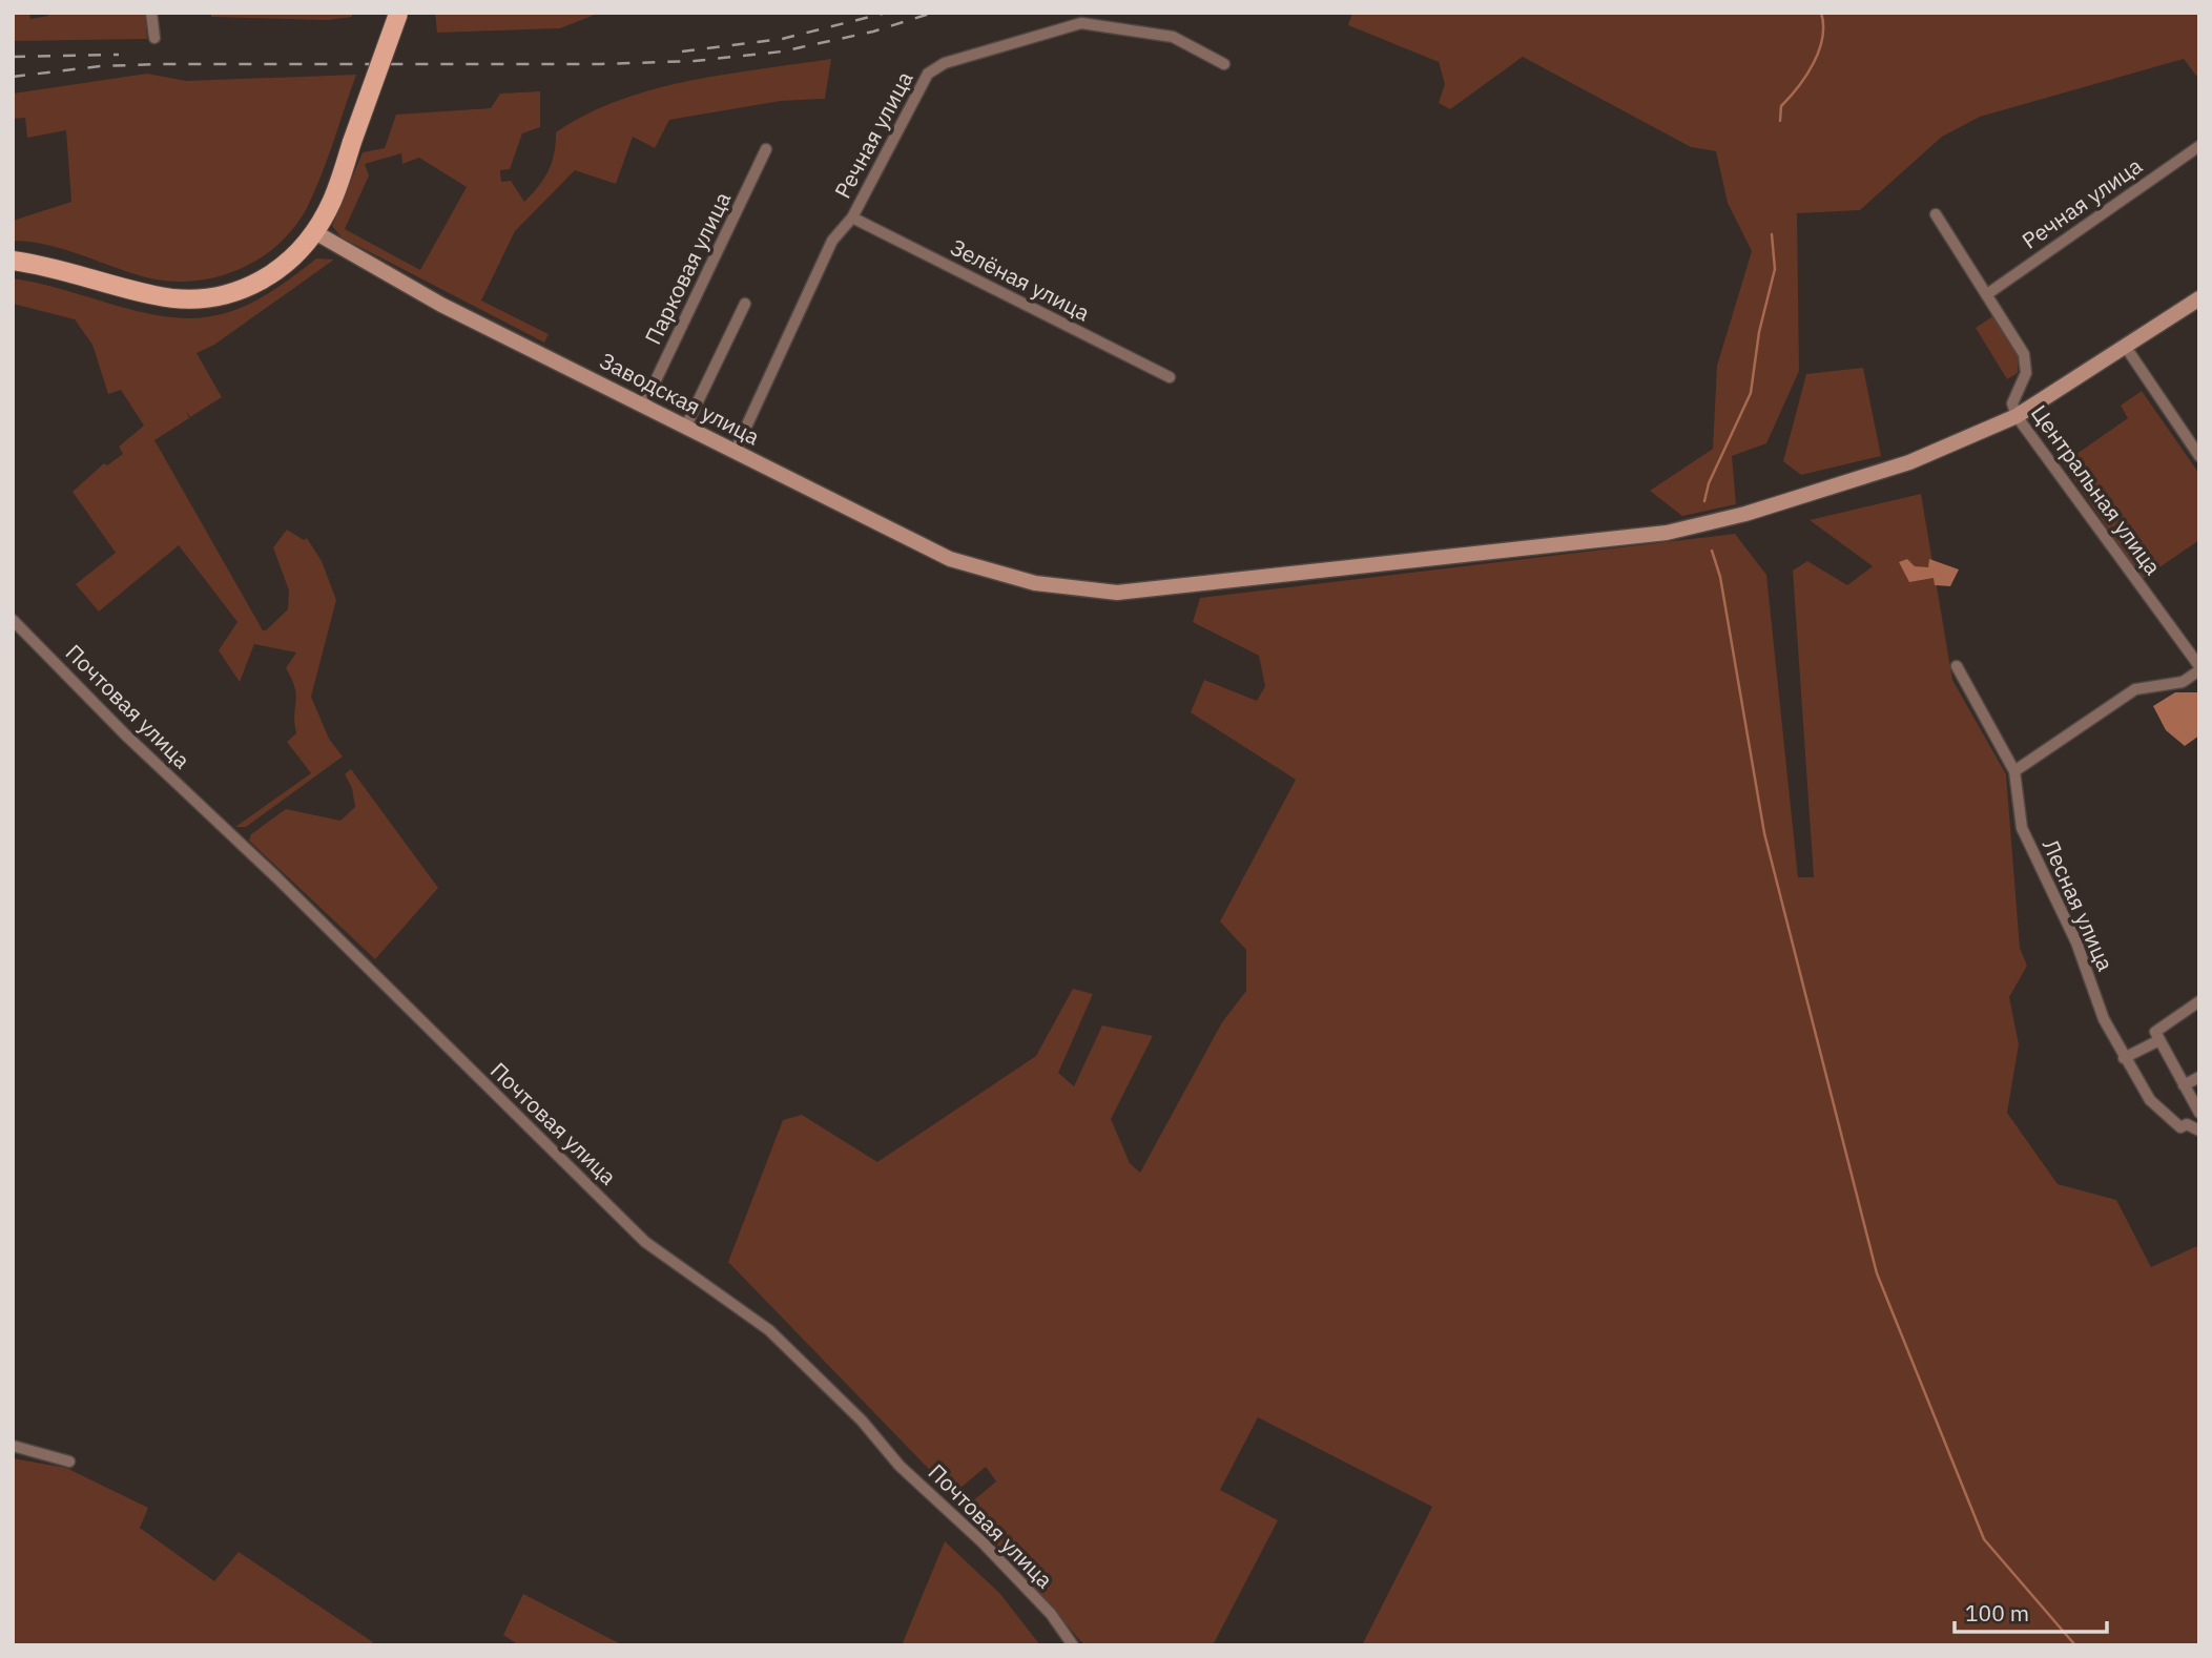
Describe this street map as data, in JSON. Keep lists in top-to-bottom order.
{
  "streets": {
    "main road": ["Заводская улица"],
    "street": [
      "Речная улица",
      "Парковая улица",
      "Зелёная улица",
      "Центральная улица",
      "Почтовая улица",
      "Лесная улица"
    ]
  },
  "crossings": [
    ["Речная улица", "Зелёная улица"],
    ["Речная улица", "Центральная улица"],
    ["Парковая улица", "Заводская улица"],
    ["Заводская улица", "Центральная улица"]
  ],
  "scale_bar": "100 m"
}
